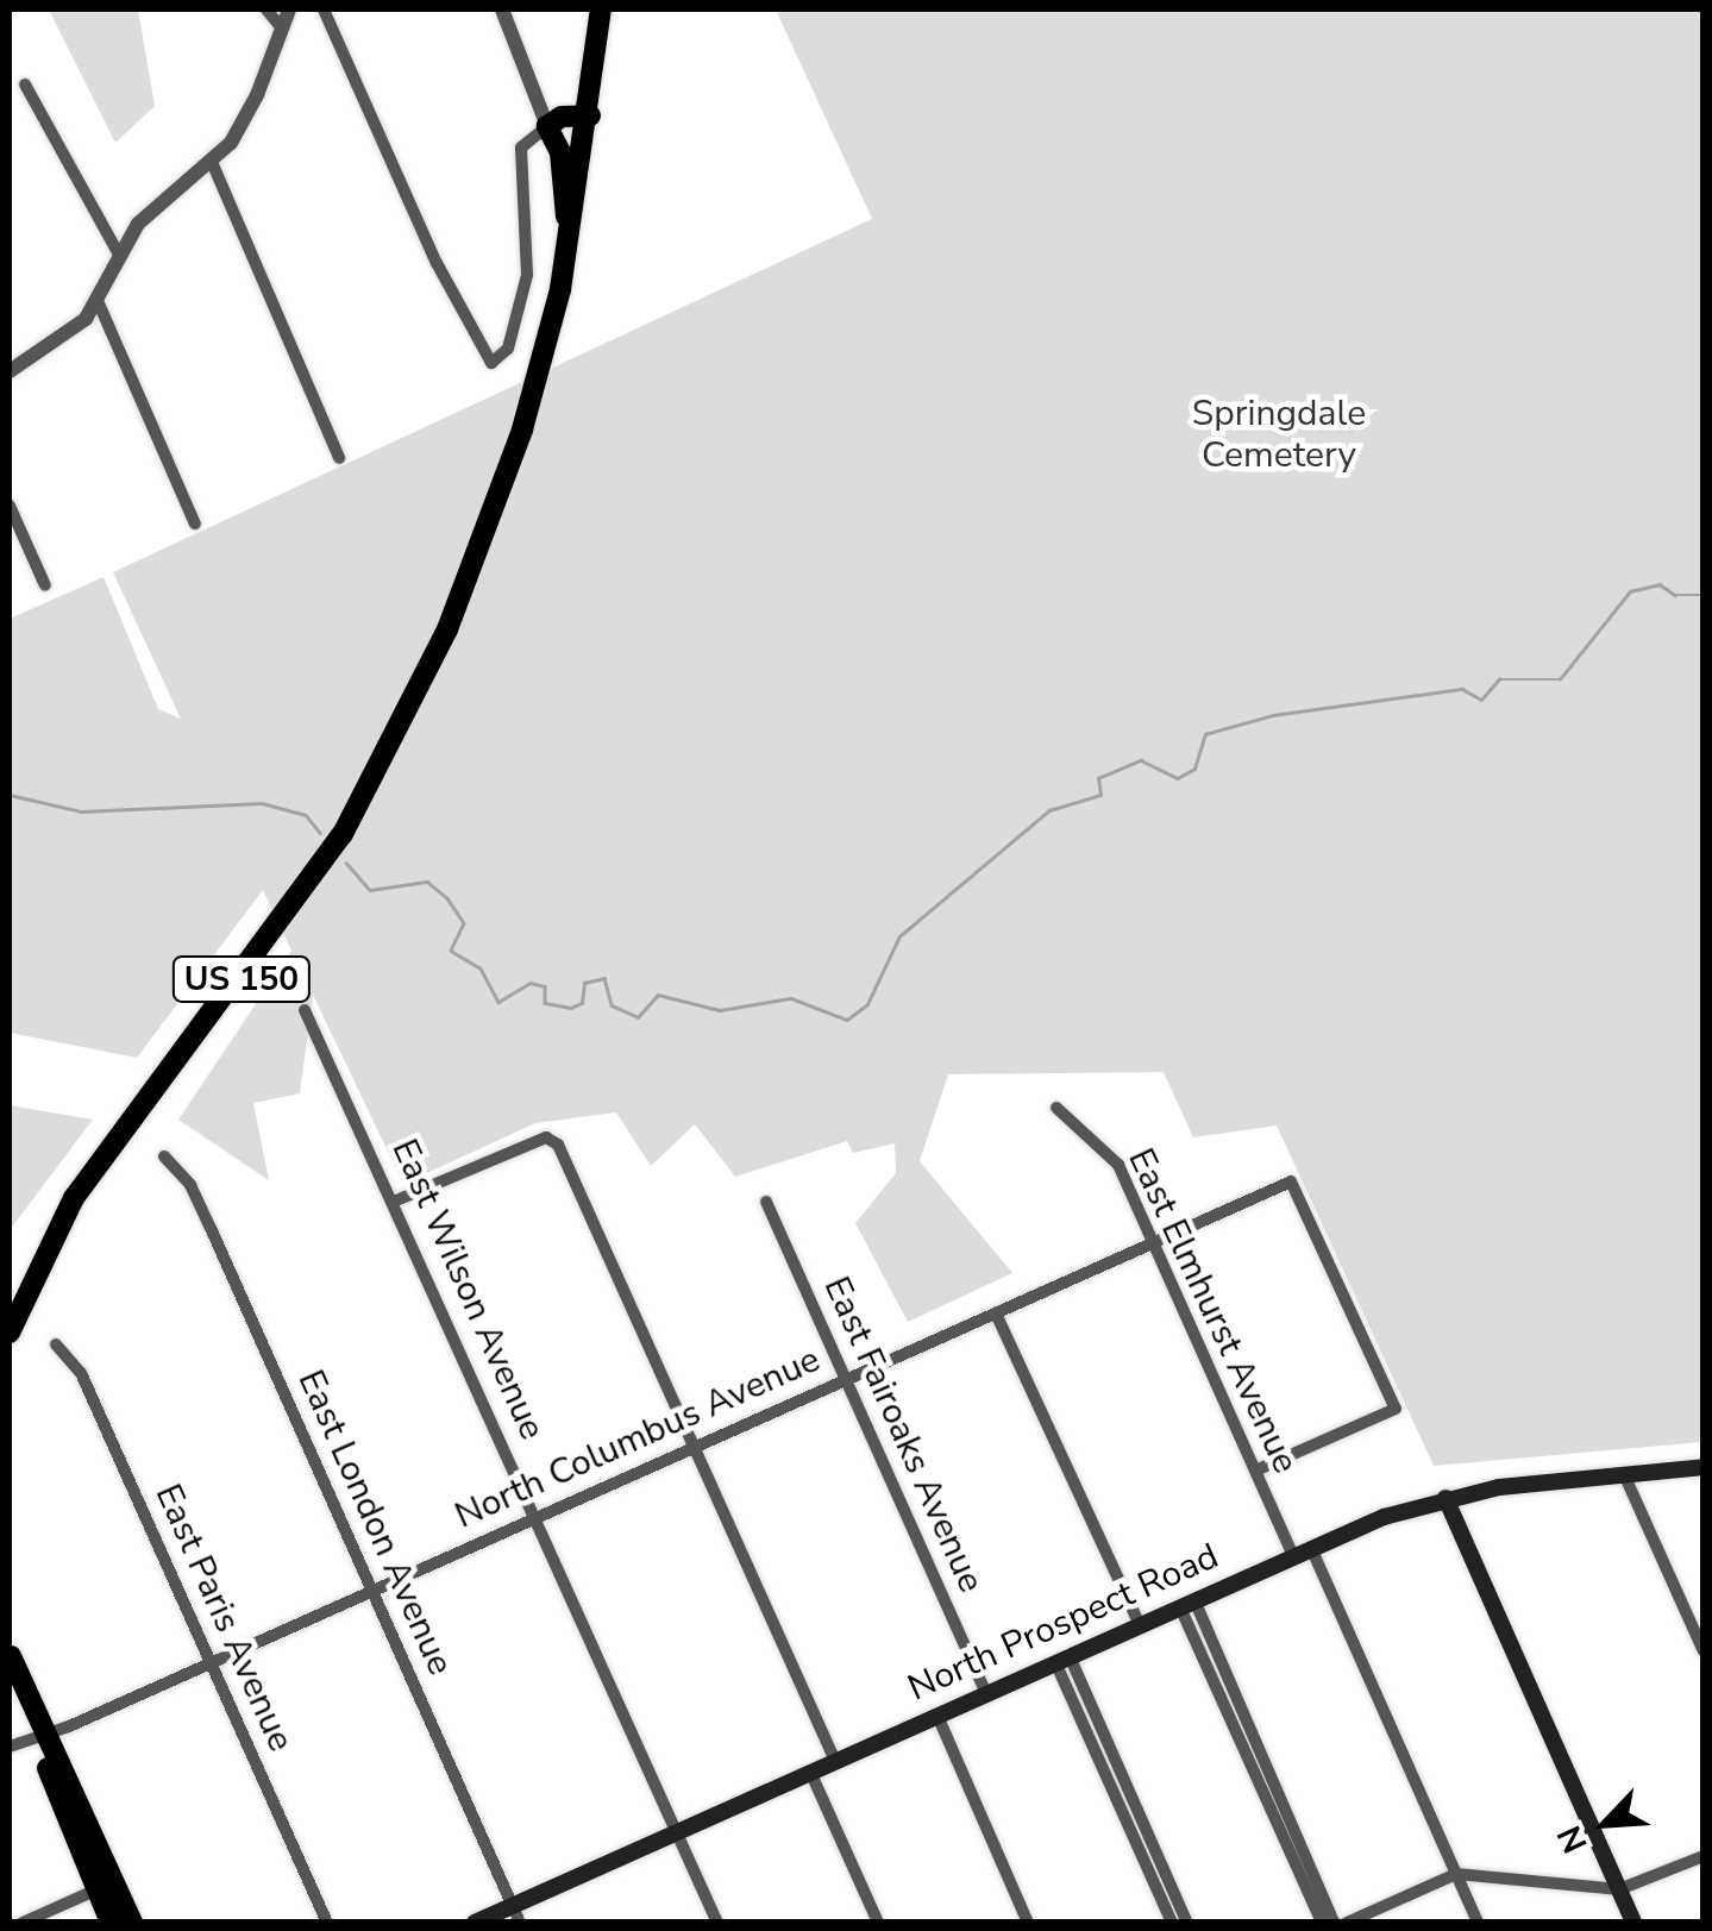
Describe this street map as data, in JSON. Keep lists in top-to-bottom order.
{
  "streets": {
    "highway": ["US 150"],
    "main road": ["North Prospect Road"],
    "street": [
      "East Wilson Avenue",
      "East Elmhurst Avenue",
      "East Fairoaks Avenue",
      "North Columbus Avenue",
      "East London Avenue",
      "East Paris Avenue"
    ]
  },
  "crossings": [
    ["East Wilson Avenue", "North Columbus Avenue"],
    ["East Wilson Avenue", "North Prospect Road"],
    ["East Elmhurst Avenue", "North Columbus Avenue"],
    ["East Elmhurst Avenue", "North Prospect Road"],
    ["East Fairoaks Avenue", "North Columbus Avenue"],
    ["East Fairoaks Avenue", "North Prospect Road"],
    ["North Columbus Avenue", "East London Avenue"],
    ["North Columbus Avenue", "East Paris Avenue"],
    ["East London Avenue", "North Prospect Road"]
  ],
  "parks": ["Springdale Cemetery"],
  "north": "bottom left"
}
